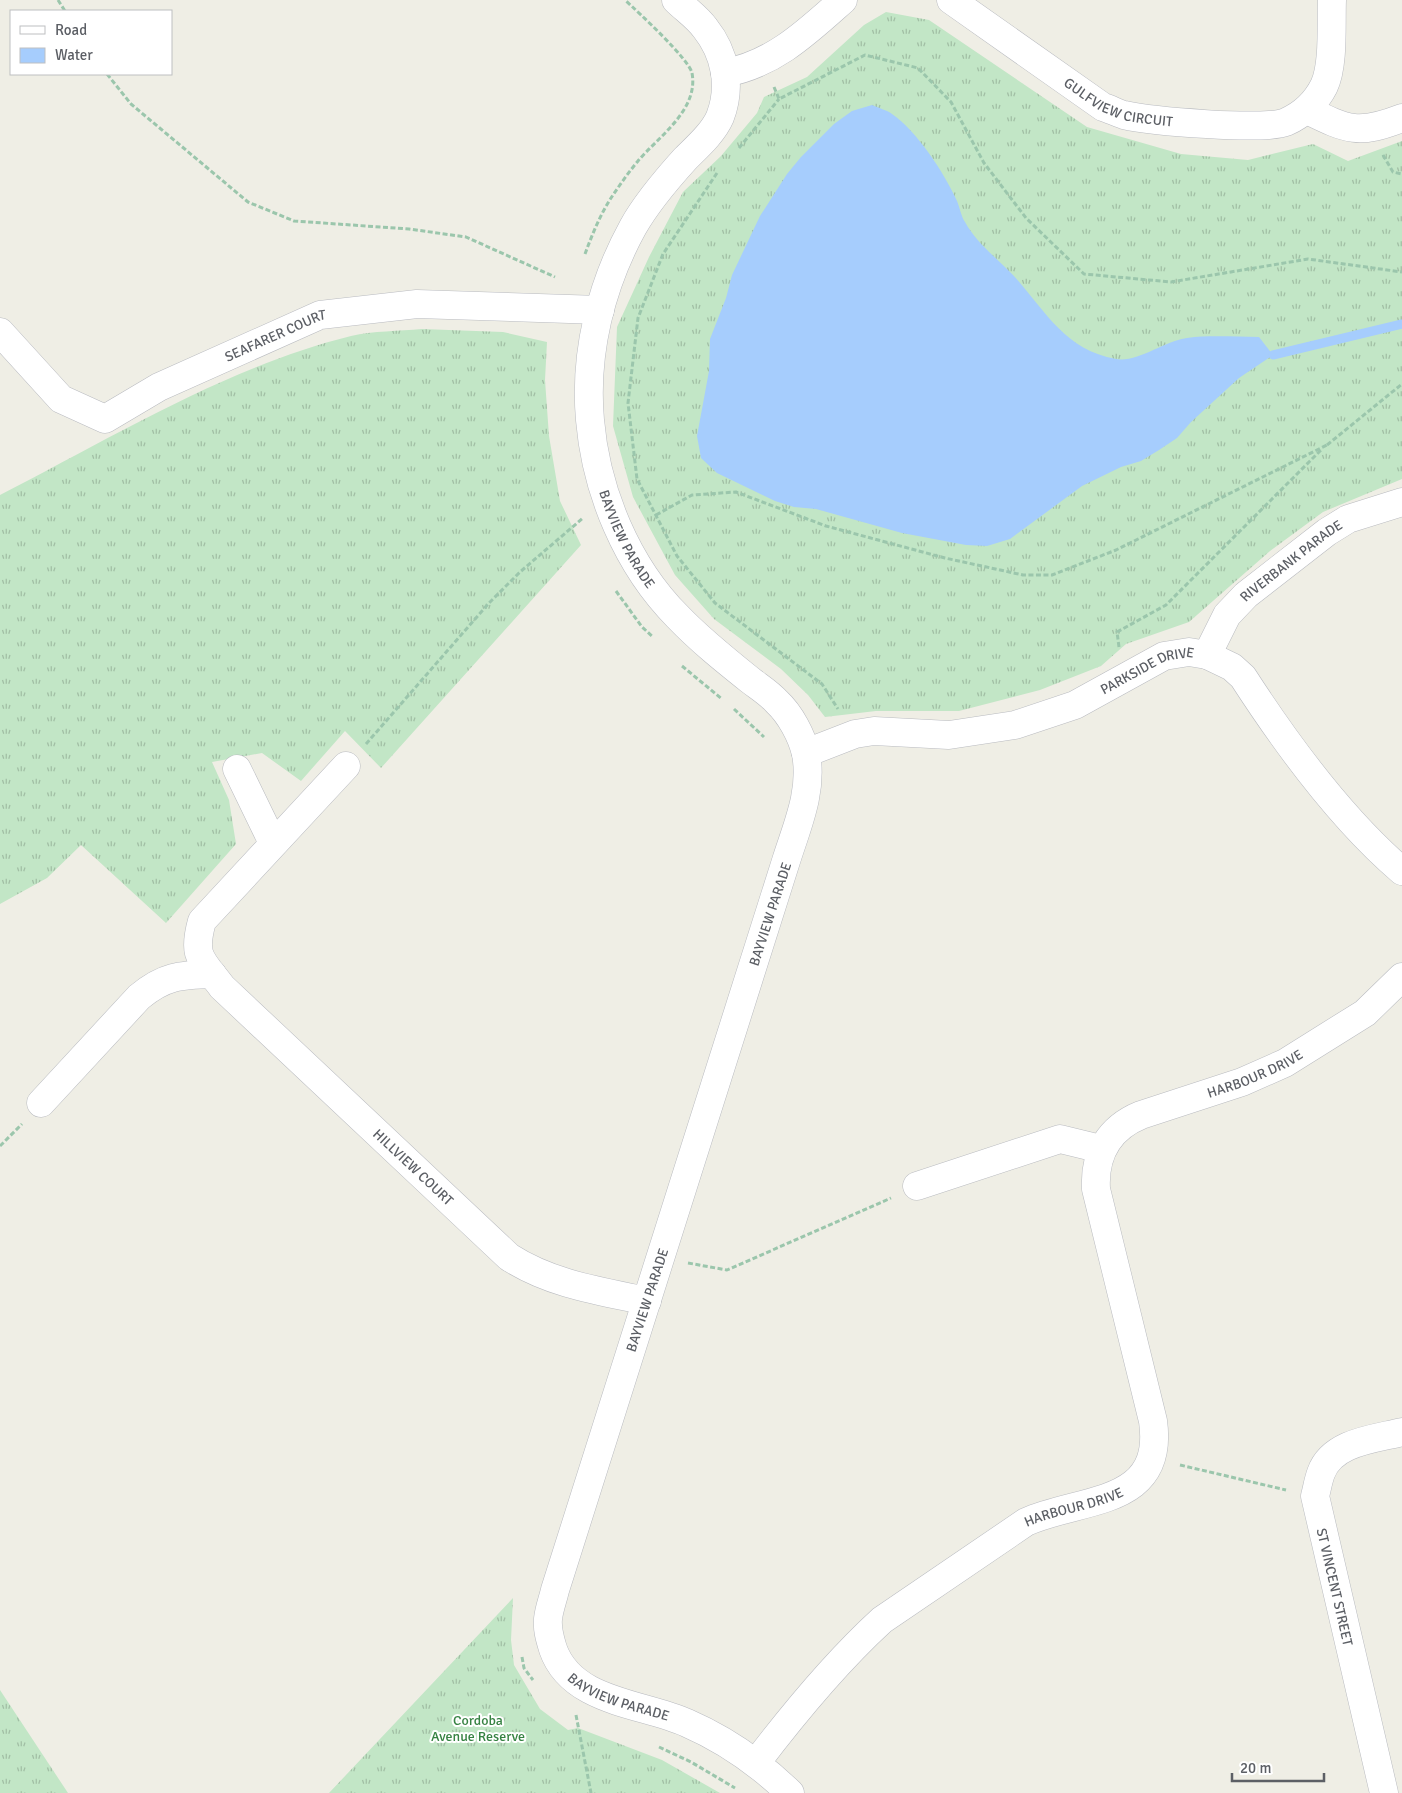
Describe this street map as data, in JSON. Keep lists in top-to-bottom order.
{
  "streets": {
    "street": [
      "GULFVIEW CIRCUIT",
      "SEAFARER COURT",
      "BAYVIEW PARADE",
      "RIVERBANK PARADE",
      "PARKSIDE DRIVE",
      "HARBOUR DRIVE",
      "HILLVIEW COURT",
      "ST VINCENT STREET"
    ]
  },
  "crossings": [
    ["SEAFARER COURT", "BAYVIEW PARADE"],
    ["BAYVIEW PARADE", "PARKSIDE DRIVE"],
    ["BAYVIEW PARADE", "HARBOUR DRIVE"],
    ["BAYVIEW PARADE", "HILLVIEW COURT"],
    ["RIVERBANK PARADE", "PARKSIDE DRIVE"]
  ],
  "parks": ["Cordoba Avenue Reserve"],
  "legend": ["Road", "Water"],
  "scale_bar": "20 m"
}
